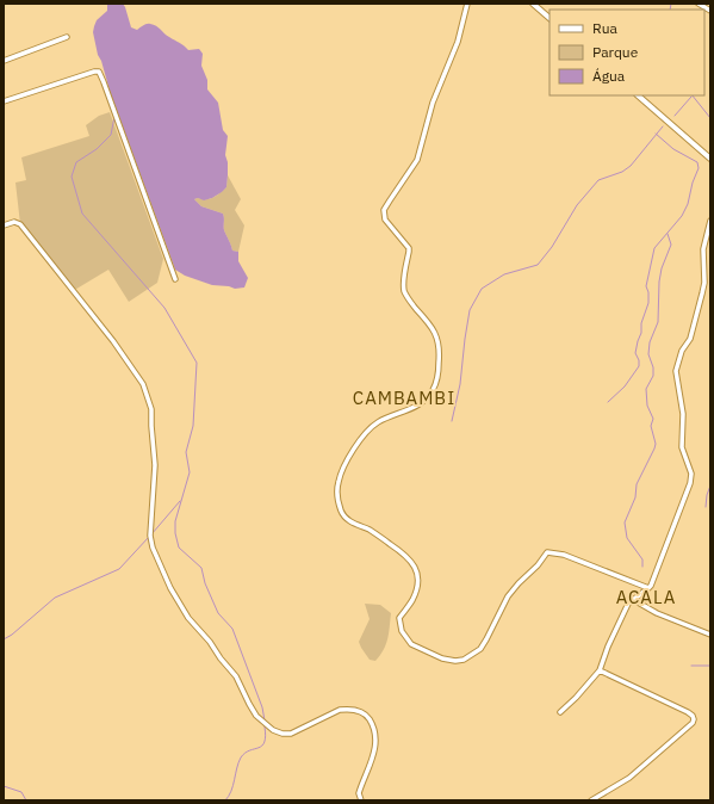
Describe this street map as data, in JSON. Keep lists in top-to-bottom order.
{
  "districts": ["CAMBAMBI", "ACALA"],
  "legend": ["Rua", "Parque", "Água"]
}
